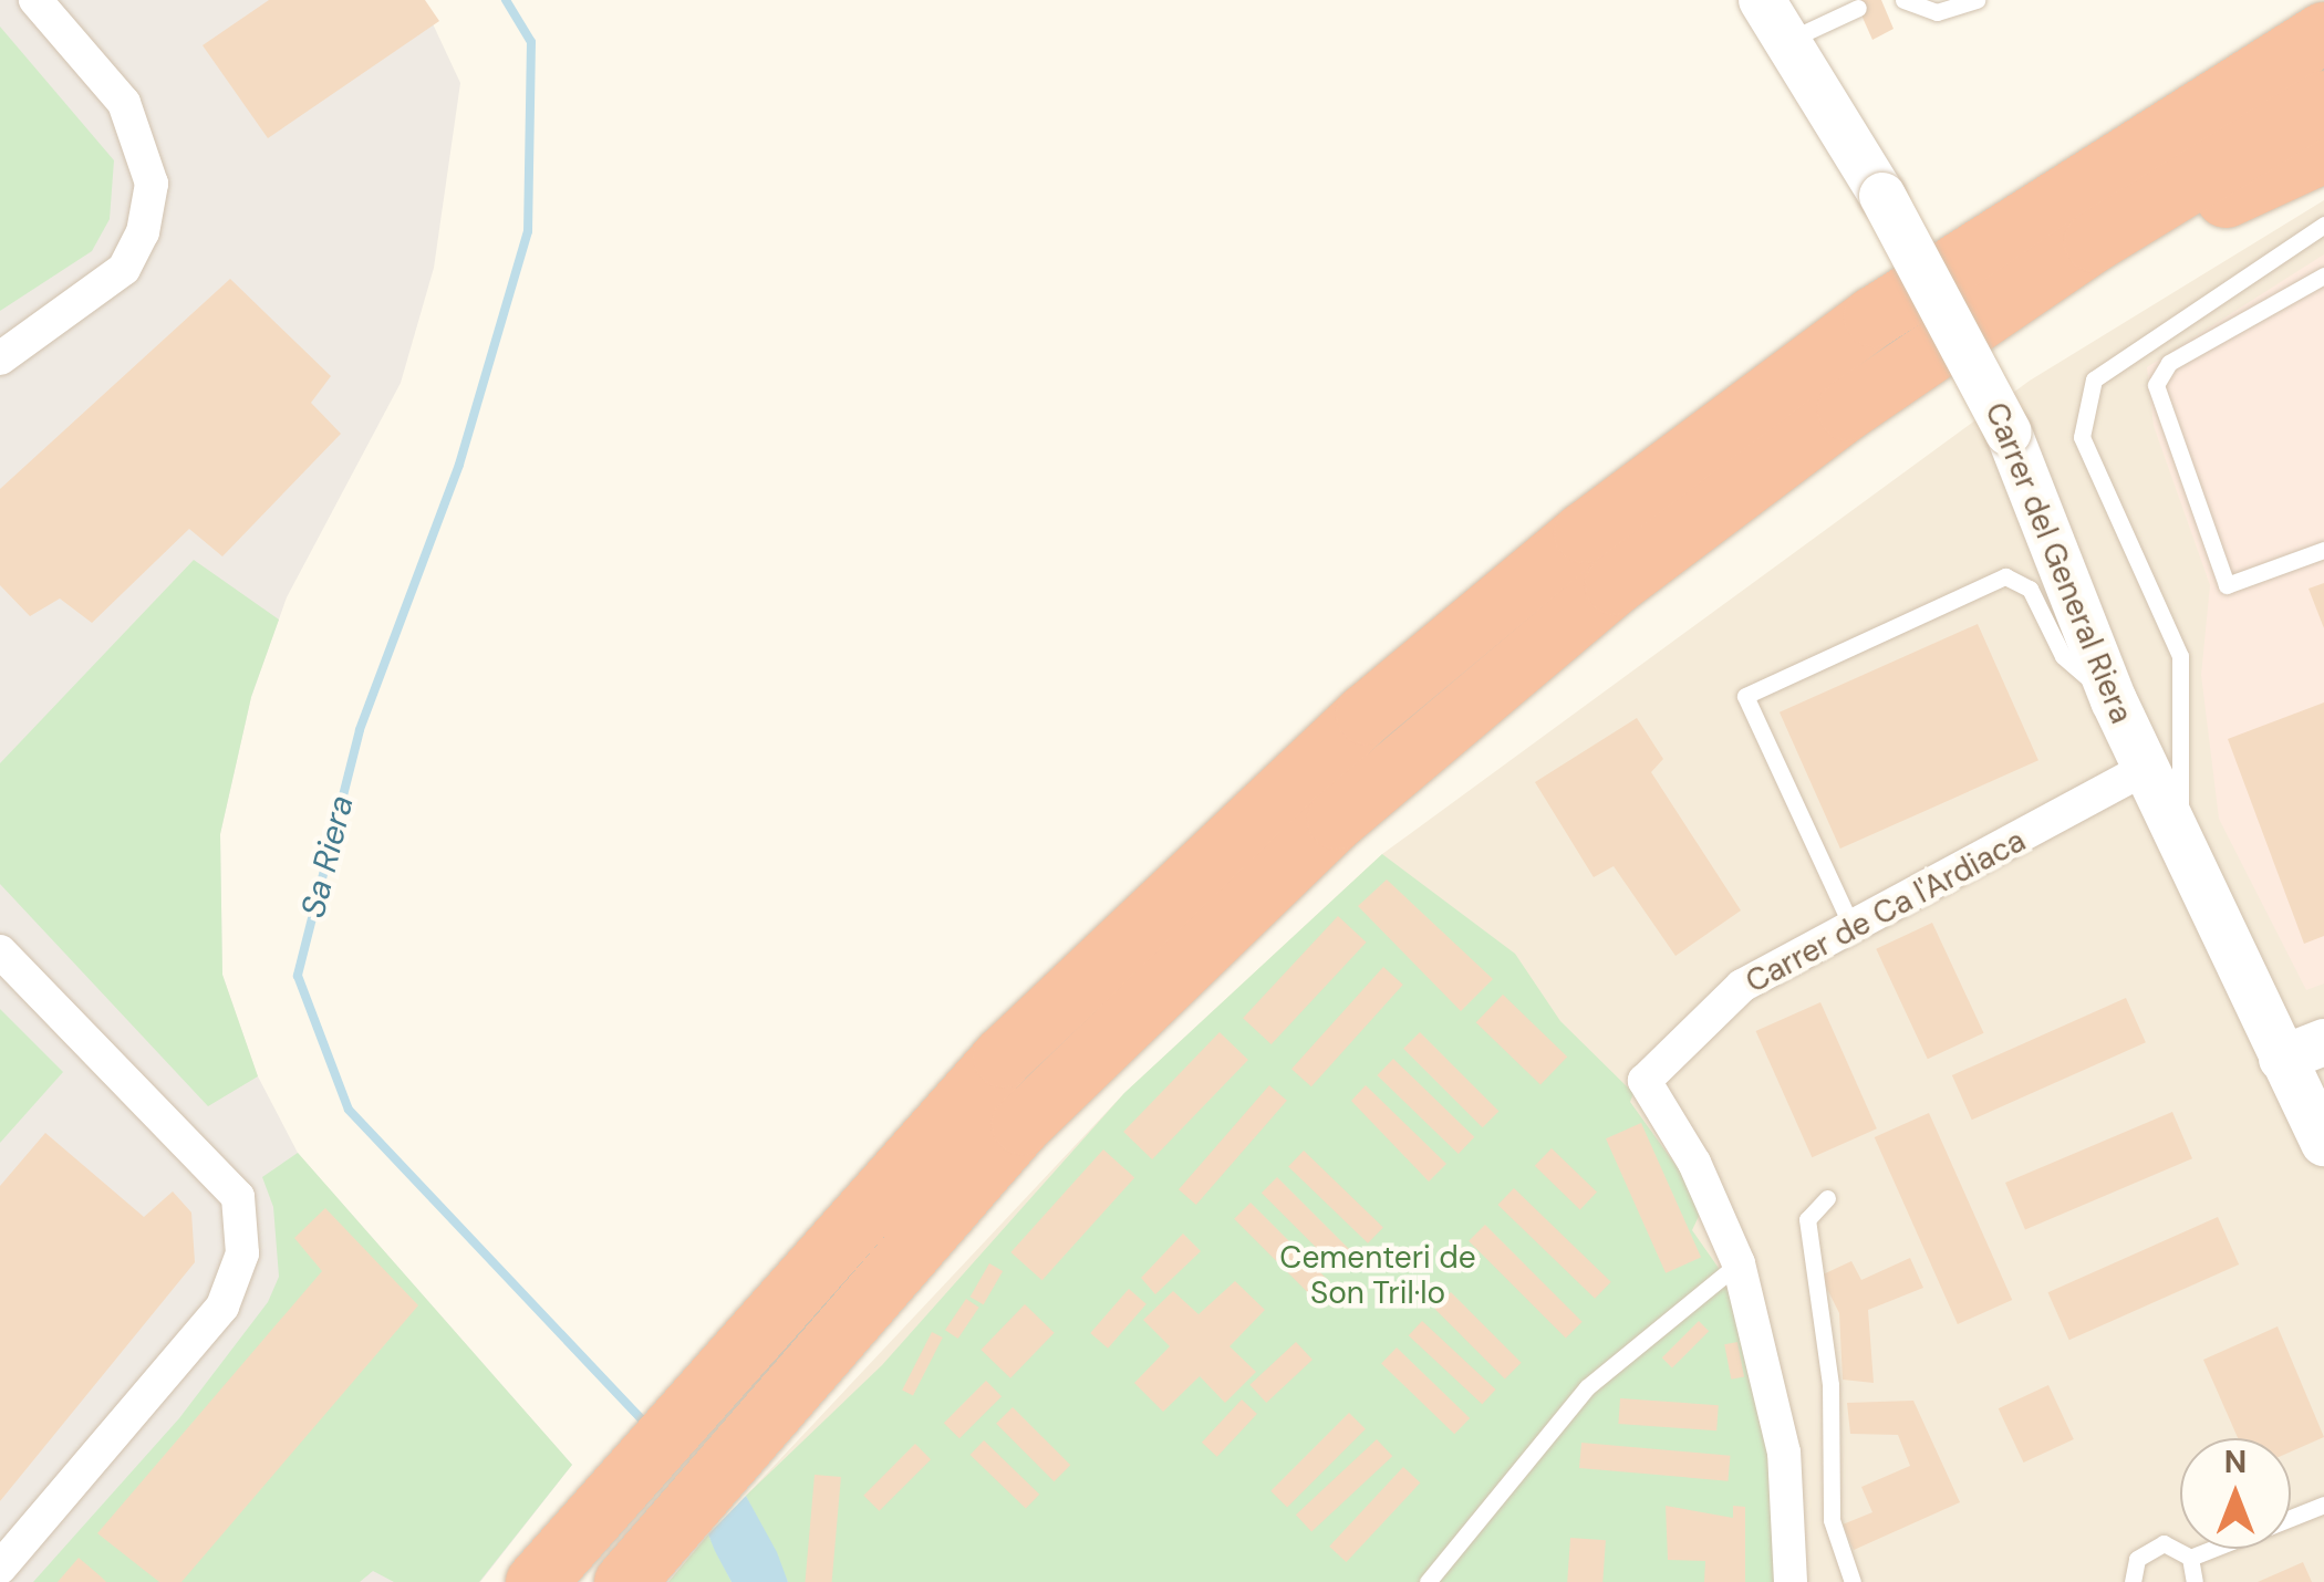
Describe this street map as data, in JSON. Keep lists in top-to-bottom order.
{
  "streets": {
    "main road": ["Carrer del General Riera"],
    "street": ["Carrer de Ca l'Ardiaca"]
  },
  "crossings": [
    ["Carrer del General Riera", "Carrer de Ca l'Ardiaca"]
  ],
  "water": ["Sa Riera"],
  "parks": ["Cementeri de Son Tril·lo"],
  "north": "top"
}
